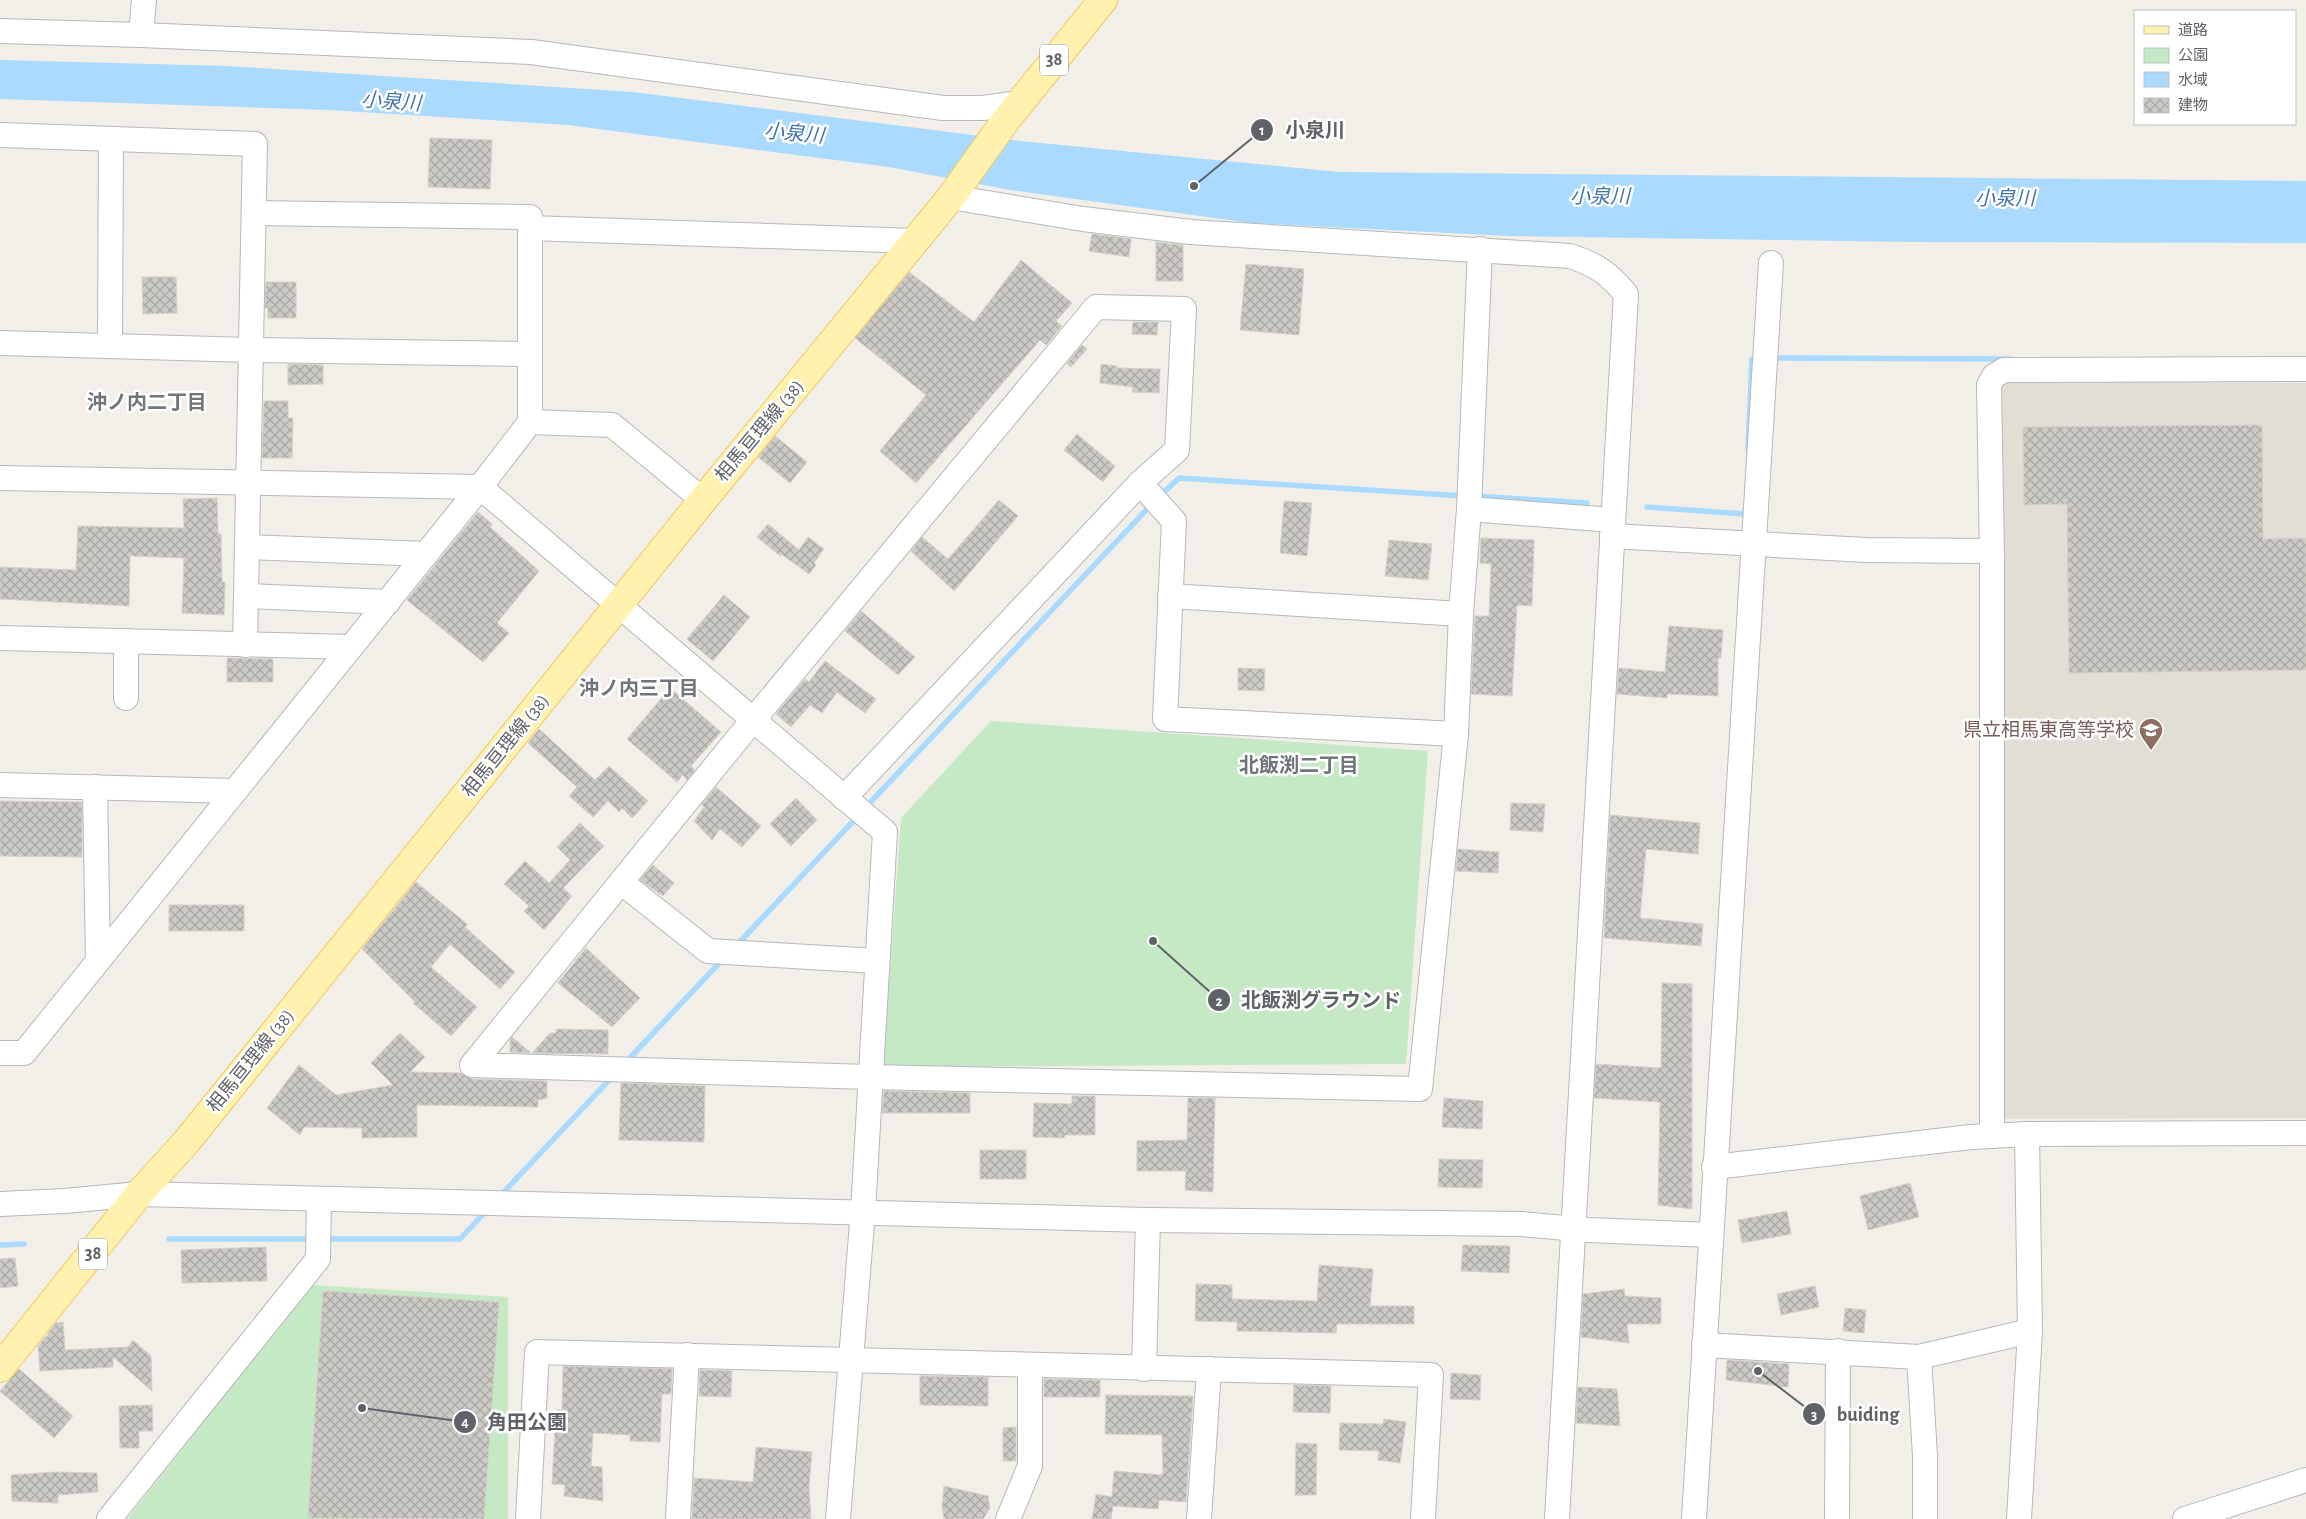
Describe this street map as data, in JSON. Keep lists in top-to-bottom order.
{
  "streets": {
    "main road": ["38", "相馬亘理線 (38)"]
  },
  "crossings": [
    ["38", "相馬亘理線 (38)"]
  ],
  "districts": ["沖ノ内二丁目", "沖ノ内三丁目", "北飯渕二丁目"],
  "water": ["小泉川"],
  "places": {
    "other": [
      "小泉川",
      "北飯渕グラウンド",
      "buiding",
      "角田公園"
    ],
    "school or university": ["県立相馬東高等学校"]
  },
  "legend": [
    "道路",
    "公園",
    "水域",
    "建物"
  ]
}
